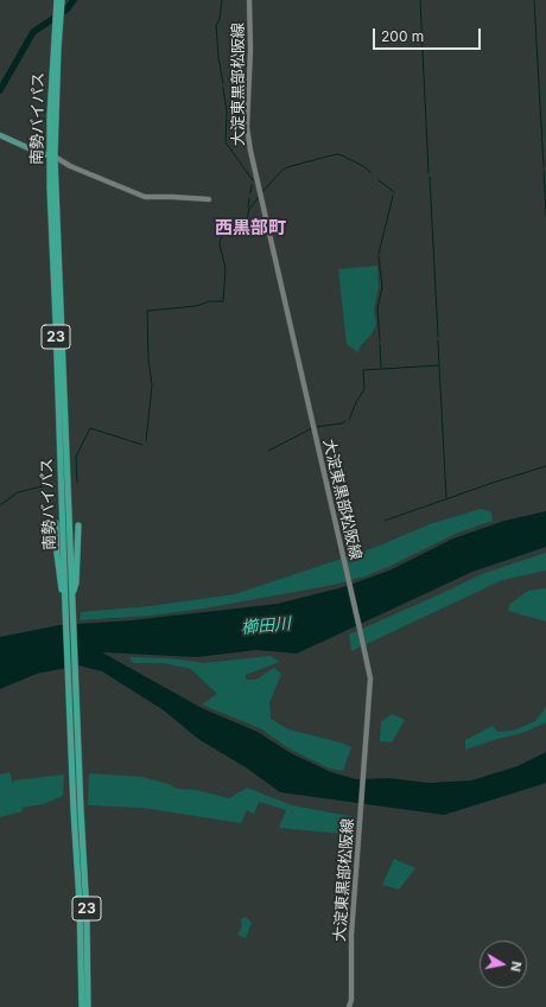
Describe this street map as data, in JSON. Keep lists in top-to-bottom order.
{
  "streets": {
    "highway": ["南勢バイパス", "23"],
    "main road": ["大淀東黒部松阪線"]
  },
  "districts": ["西黒部町"],
  "water": ["櫛田川"],
  "scale_bar": "200 m",
  "north": "right"
}
